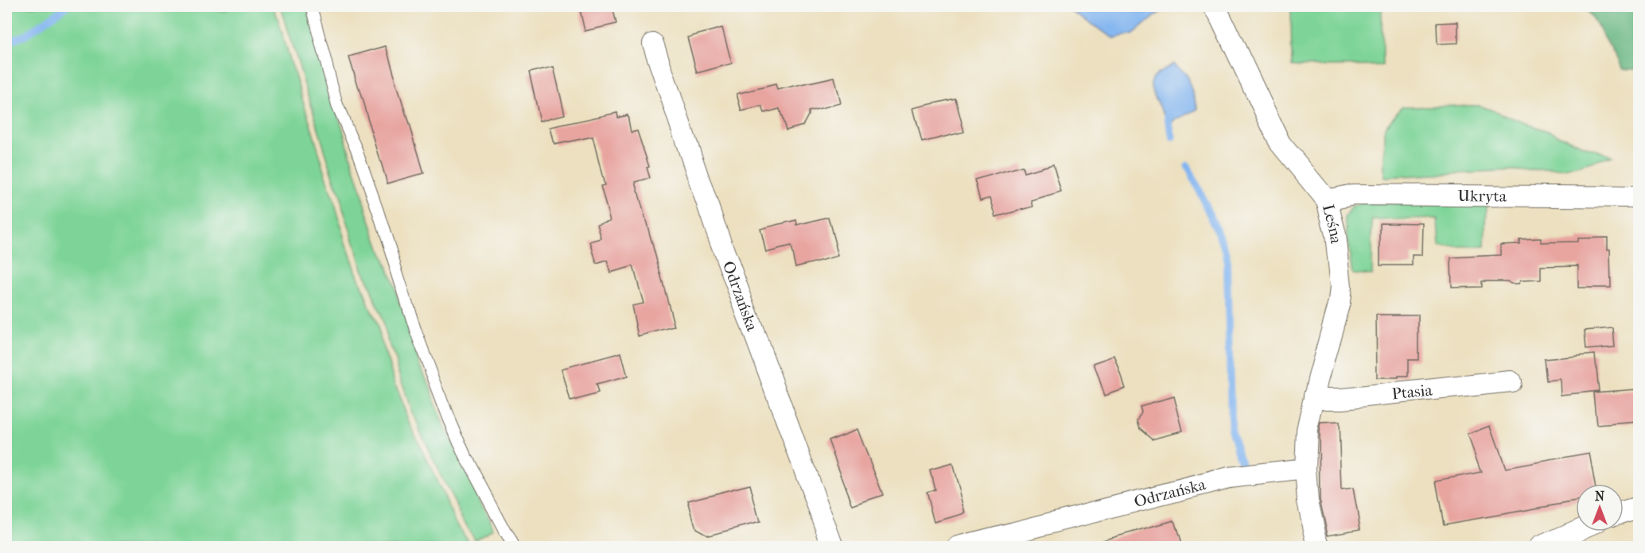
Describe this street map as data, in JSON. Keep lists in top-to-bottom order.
{
  "streets": {
    "street": [
      "Ukryta",
      "Leśna",
      "Odrzańska",
      "Ptasia"
    ]
  },
  "crossings": [
    ["Ukryta", "Leśna"],
    ["Leśna", "Odrzańska"],
    ["Leśna", "Ptasia"]
  ],
  "north": "top"
}
